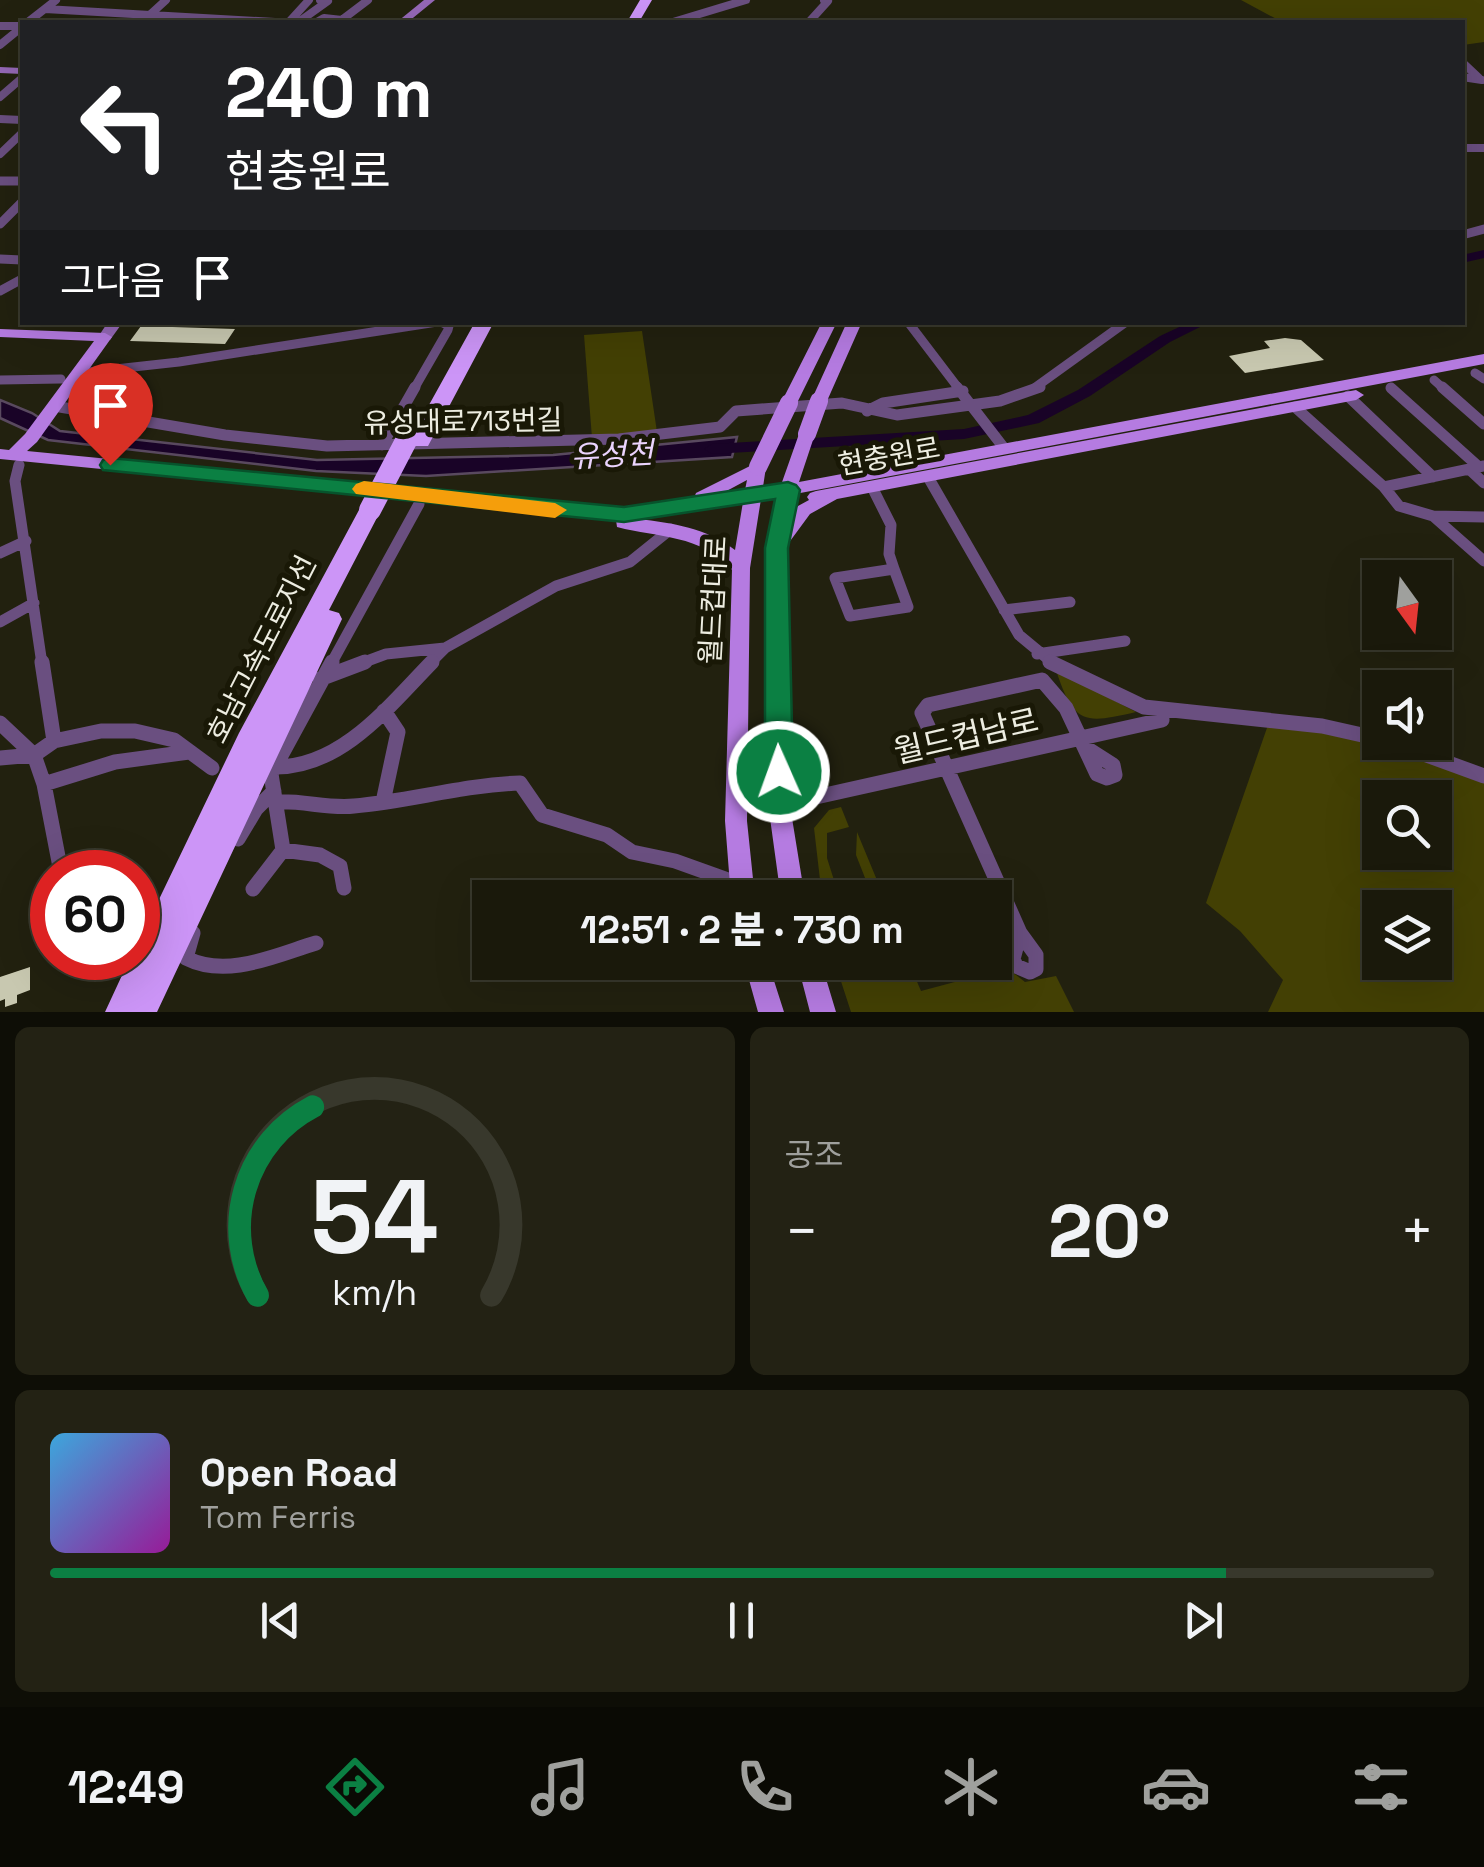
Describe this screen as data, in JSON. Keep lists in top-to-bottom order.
{
  "streets": {
    "highway": ["호남고속도로지선"],
    "main road": ["현충원로", "월드컵대로"],
    "street": ["유성대로713번길", "월드컵남로"]
  },
  "crossings": [
    ["현충원로", "월드컵대로"]
  ],
  "water": ["유성천"],
  "north": "bottom",
  "page": {
    "turn": ["240 m", "현충원로"],
    "then": "그다음",
    "limit": "60",
    "trip": "12:51 · 2 분 · 730 m",
    "tile": "공조",
    "heat": ["−", "20°", "+"],
    "song": ["Open Road", "Tom Ferris"],
    "tabs": "12:49",
    "gauge": ["54", "km/h"]
  }
}
